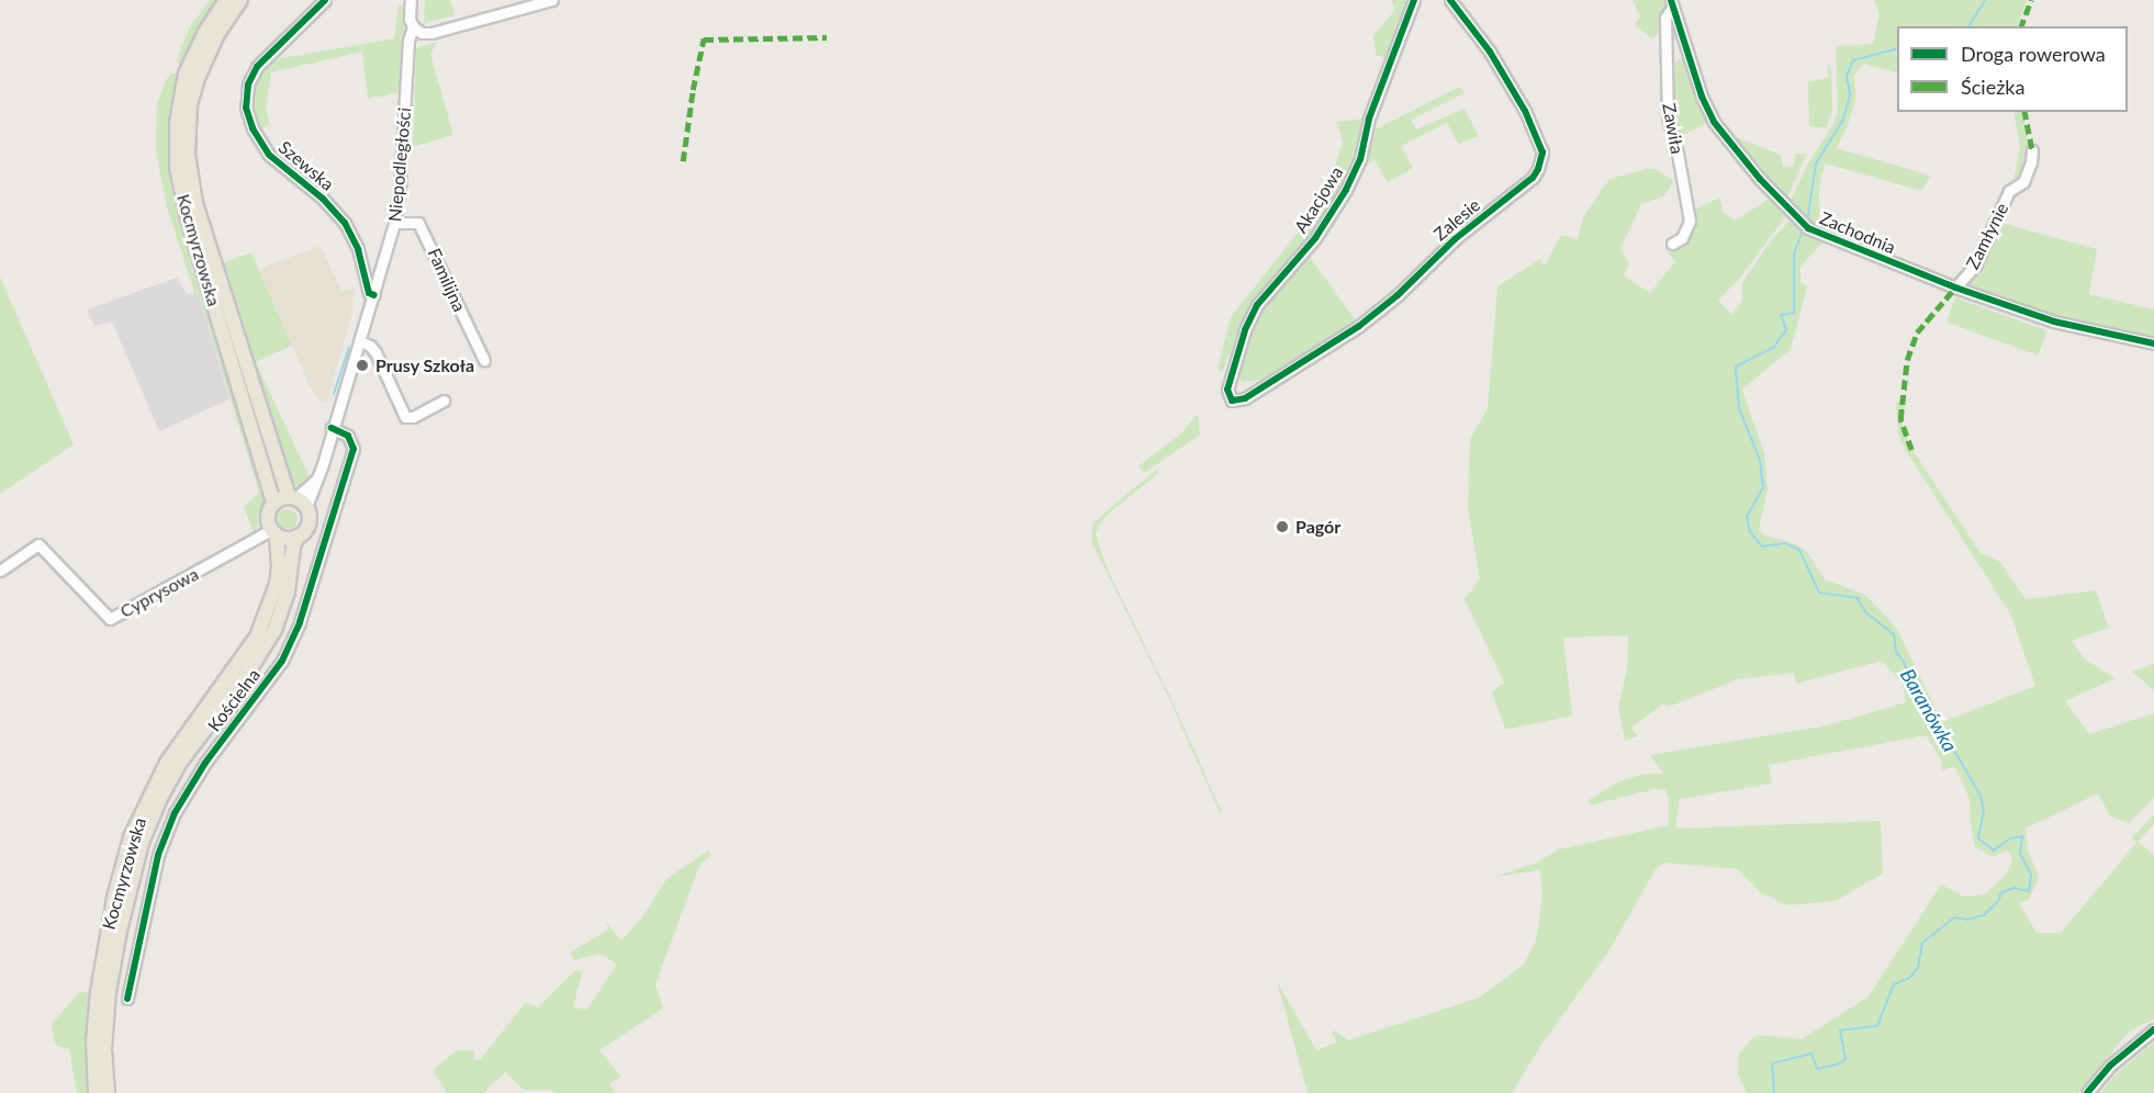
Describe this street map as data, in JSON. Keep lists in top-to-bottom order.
{
  "streets": {
    "main road": ["Kocmyrzowska"],
    "street": [
      "Zawiła",
      "Niepodległości",
      "Szewska",
      "Akacjowa",
      "Zalesie",
      "Zachodnia",
      "Zamłynie",
      "Familijna",
      "Cyprysowa",
      "Kościelna"
    ]
  },
  "crossings": [
    ["Zawiła", "Zachodnia"],
    ["Niepodległości", "Szewska"],
    ["Niepodległości", "Kocmyrzowska"],
    ["Niepodległości", "Familijna"],
    ["Niepodległości", "Cyprysowa"],
    ["Niepodległości", "Kościelna"],
    ["Akacjowa", "Zalesie"],
    ["Zachodnia", "Zamłynie"],
    ["Kocmyrzowska", "Cyprysowa"]
  ],
  "water": ["Baranówka"],
  "places": ["Prusy Szkoła", "Pagór"],
  "legend": ["Droga rowerowa", "Ścieżka"]
}
